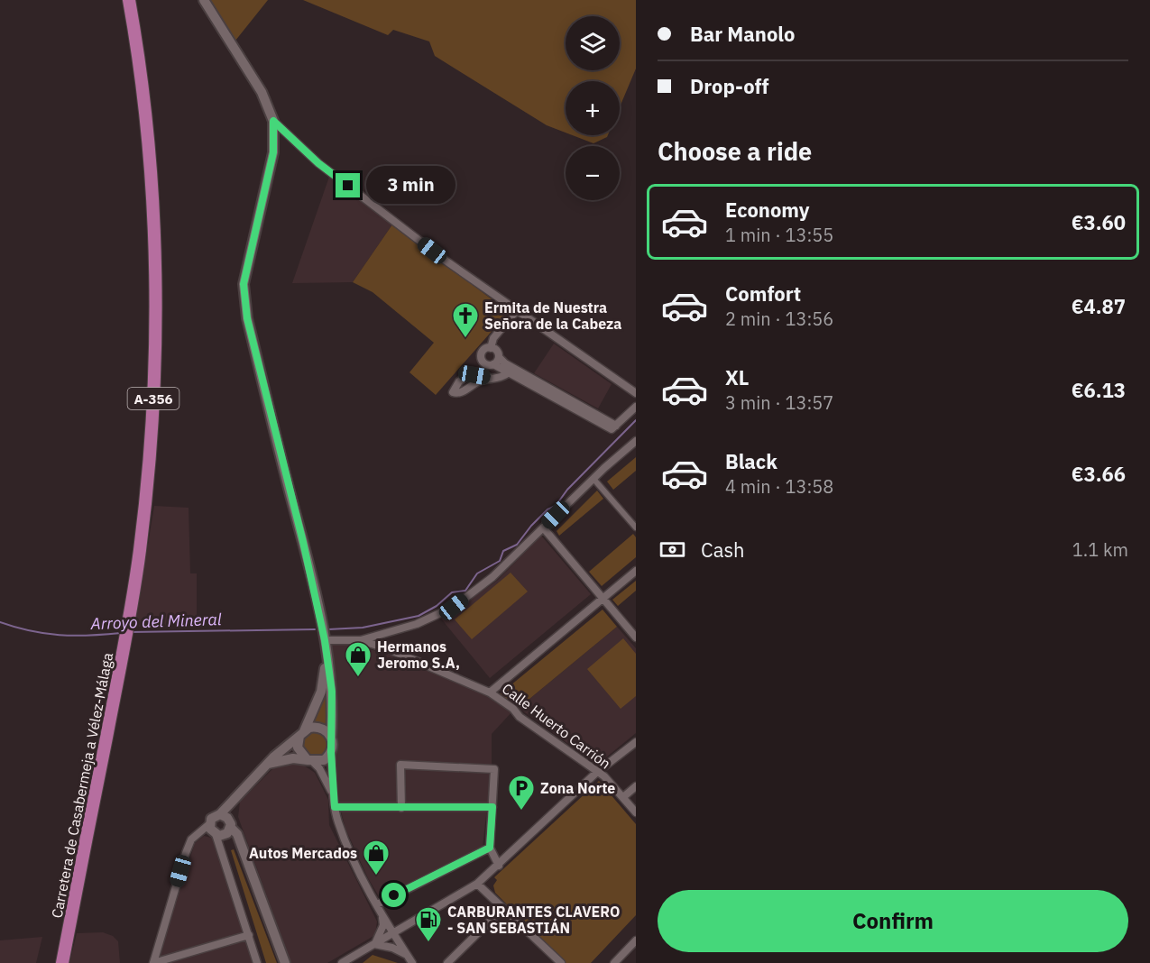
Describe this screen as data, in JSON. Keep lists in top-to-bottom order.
{
  "streets": {
    "main road": ["A-356", "Carretera de Casabermeja a Vélez-Málaga"],
    "street": ["Calle Huerto Carrión"]
  },
  "water": ["Arroyo del Mineral"],
  "places": {
    "church": ["Ermita de Nuestra Señora de la Cabeza"],
    "shop": ["Hermanos Jeromo S.A,", "Autos Mercados"],
    "parking": ["Zona Norte"],
    "fuel station": ["CARBURANTES CLAVERO - SAN SEBASTIÁN"]
  },
  "page": {
    "banner": ["Bar Manolo", "Drop-off"],
    "map_buttons": ["+", "−"],
    "heading": "Choose a ride",
    "bubble": "3 min",
    "list": [
      {
        "name": "Economy",
        "note": "1 min · 13:55",
        "value": "€3.60"
      },
      {
        "name": "Comfort",
        "note": "2 min · 13:56",
        "value": "€4.87"
      },
      {
        "name": "XL",
        "note": "3 min · 13:57",
        "value": "€6.13"
      },
      {
        "name": "Black",
        "note": "4 min · 13:58",
        "value": "€3.66"
      }
    ],
    "pay": ["Cash", "1.1 km"],
    "buttons": "Confirm"
  }
}
